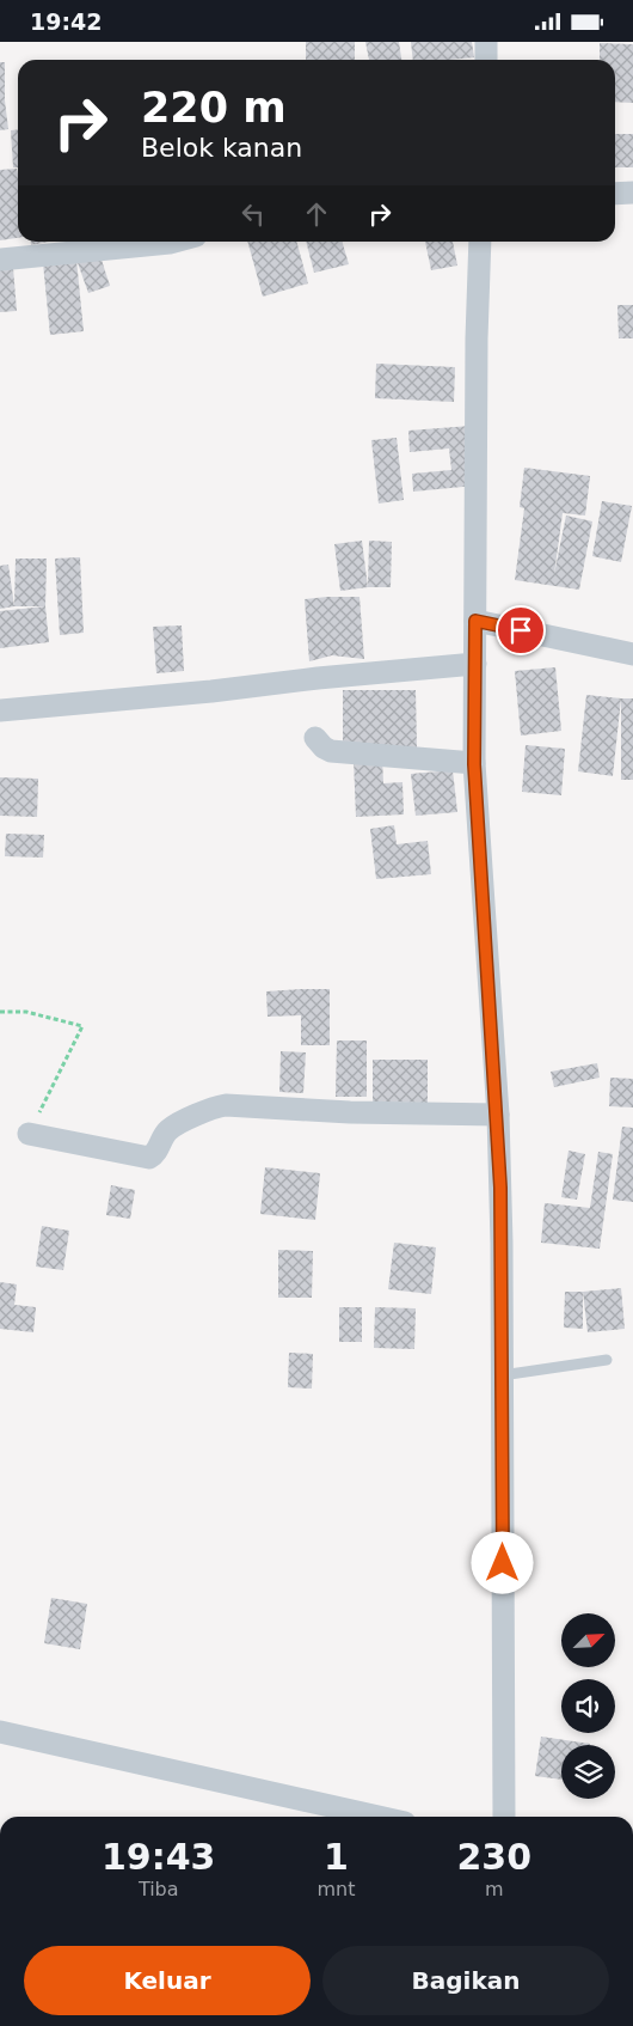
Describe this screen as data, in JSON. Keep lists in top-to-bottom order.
{
  "north": "top right",
  "page": {
    "status": "19:42",
    "turn": ["220 m", "Belok kanan"],
    "eta": [
      "19:43",
      "Tiba",
      "1",
      "mnt",
      "230",
      "m"
    ],
    "buttons": ["Keluar", "Bagikan"]
  }
}
